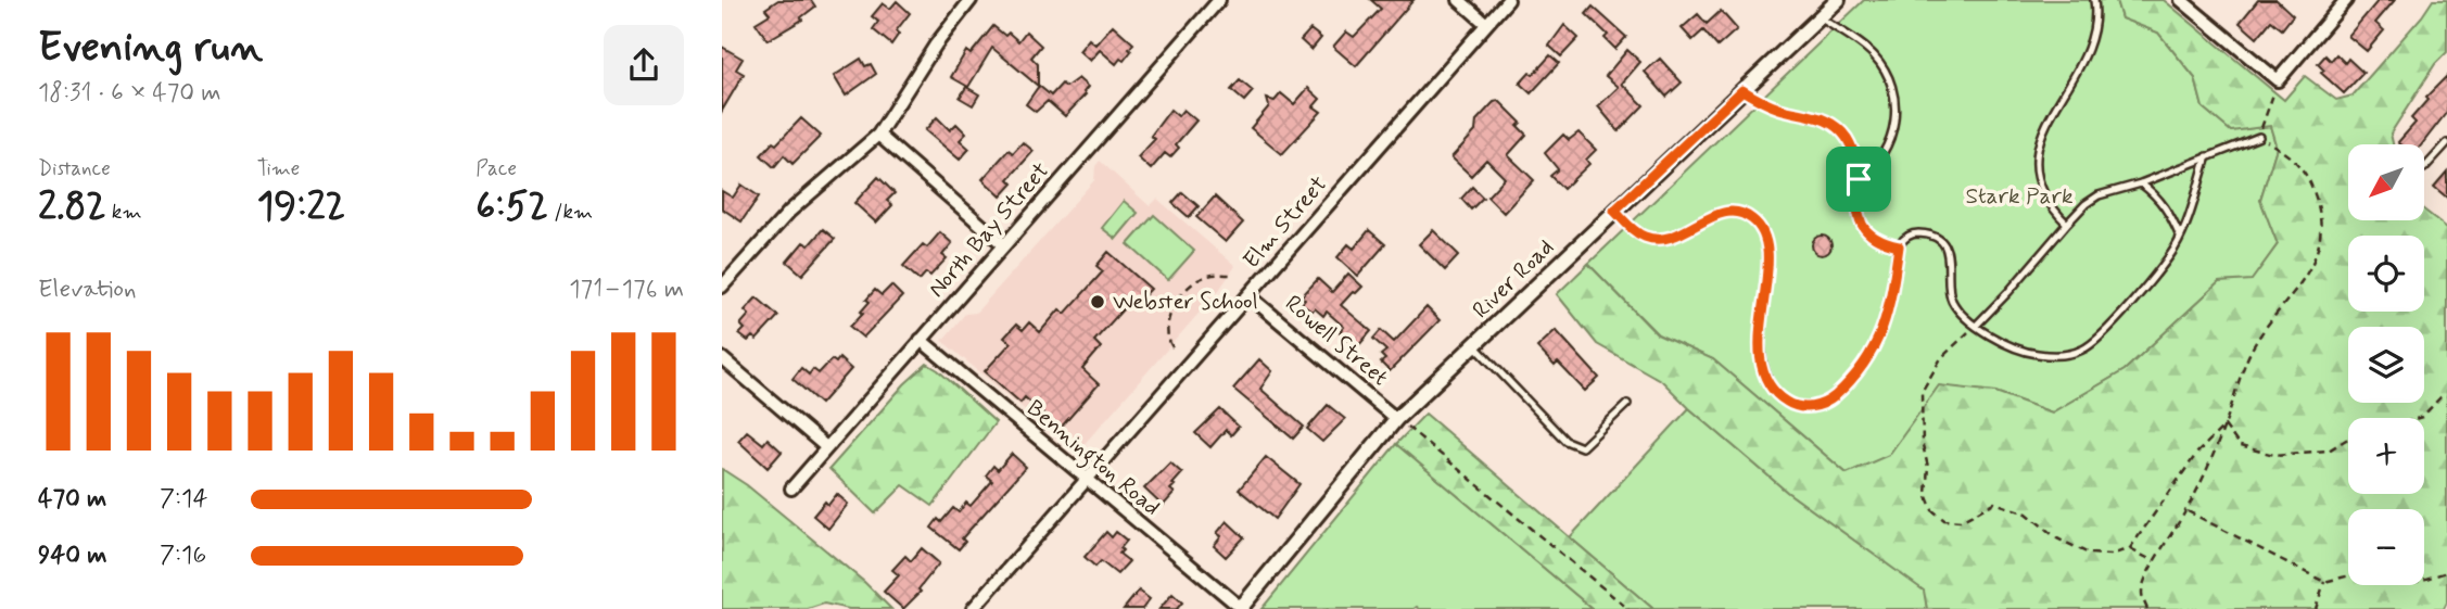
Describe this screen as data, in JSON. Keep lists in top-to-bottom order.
{
  "streets": {
    "street": [
      "Elm Street",
      "North Bay Street",
      "River Road",
      "Rowell Street",
      "Bennington Road"
    ]
  },
  "crossings": [
    ["Elm Street", "Rowell Street"],
    ["Elm Street", "Bennington Road"],
    ["North Bay Street", "Bennington Road"],
    ["River Road", "Rowell Street"],
    ["River Road", "Bennington Road"]
  ],
  "parks": ["Stark Park"],
  "places": ["Webster School"],
  "north": "bottom left",
  "page": {
    "heading": ["Evening run", "18:31 · 6 × 470 m"],
    "stats": [
      ["Distance", "2.82 km"],
      ["Time", "19:22"],
      ["Pace", "6:52 /km"]
    ],
    "map_buttons": ["+", "−"],
    "chart": ["Elevation", "171–176 m"],
    "list": [
      {
        "name": "470 m",
        "note": "7:14"
      },
      {
        "name": "940 m",
        "note": "7:16"
      }
    ]
  }
}
